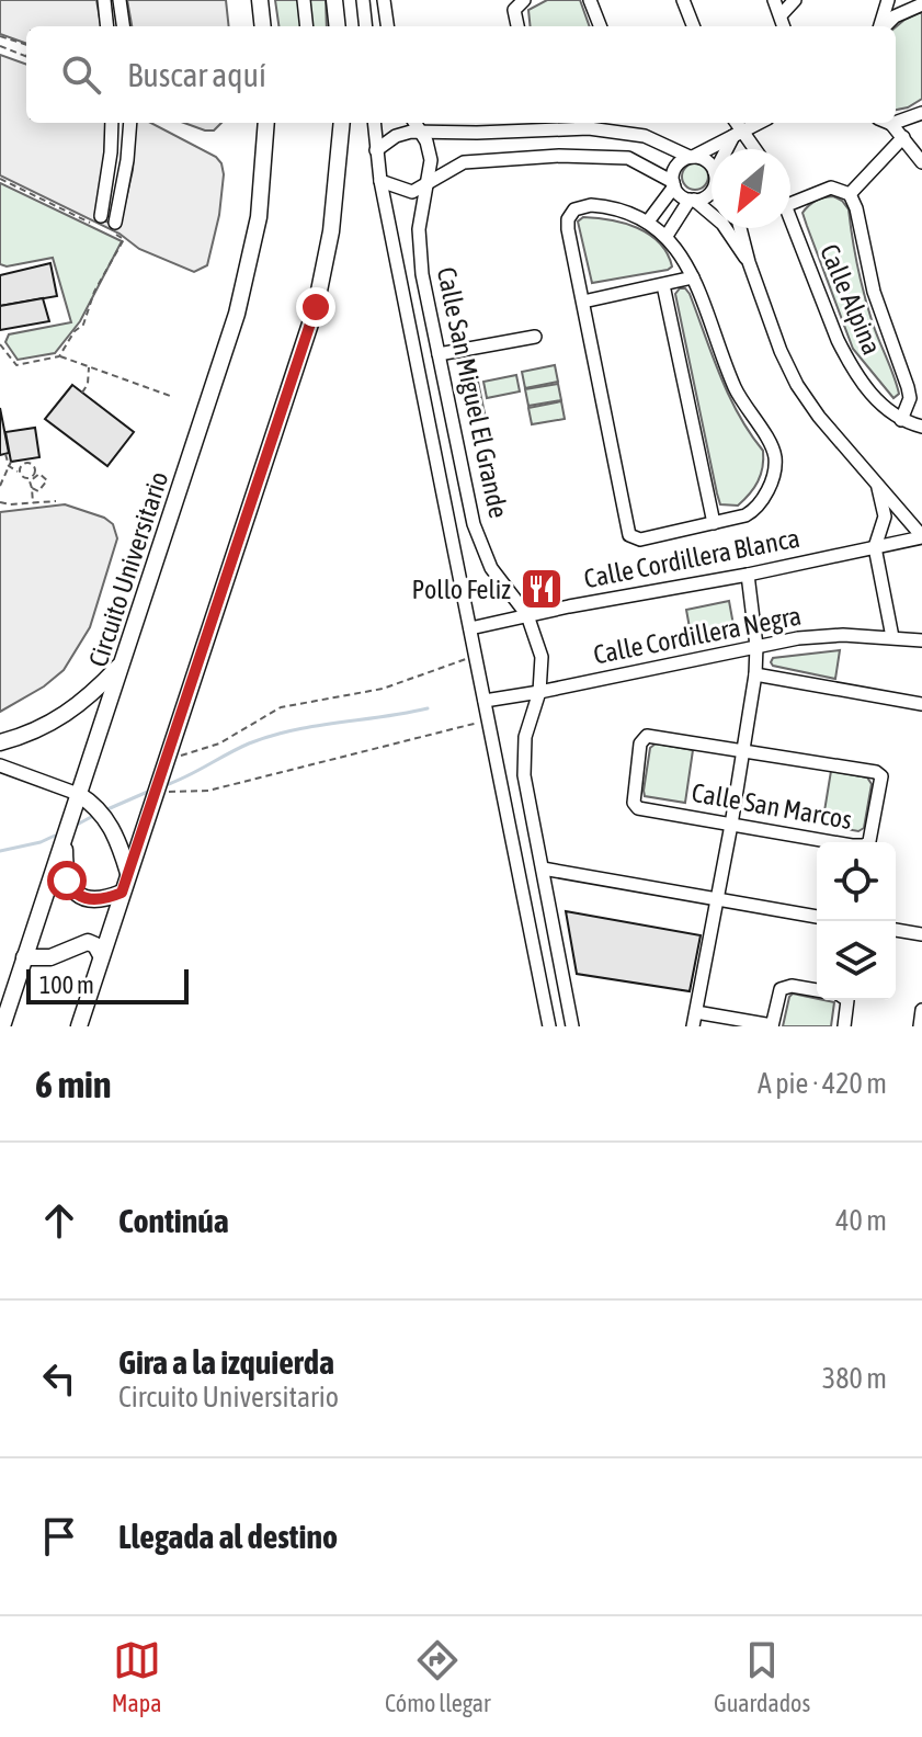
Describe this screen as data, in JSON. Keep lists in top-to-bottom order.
{
  "streets": {
    "main road": ["Circuito Universitario"],
    "street": [
      "Calle Alpina",
      "Calle San Miguel El Grande",
      "Calle Cordillera Blanca",
      "Calle Cordillera Negra",
      "Calle San Marcos"
    ]
  },
  "crossings": [
    ["Calle San Miguel El Grande", "Calle Cordillera Blanca"],
    ["Calle San Miguel El Grande", "Calle Cordillera Negra"]
  ],
  "places": {
    "restaurant": ["Pollo Feliz"]
  },
  "scale_bar": "100 m",
  "north": "bottom left",
  "page": {
    "search": "Buscar aquí",
    "scale": "100 m",
    "heading": ["6 min", "A pie · 420 m"],
    "list": [
      ["Continúa", "40 m"],
      ["Gira a la izquierda", "Circuito Universitario", "380 m"],
      "Llegada al destino"
    ],
    "nav": ["Mapa", "Cómo llegar", "Guardados"]
  }
}
